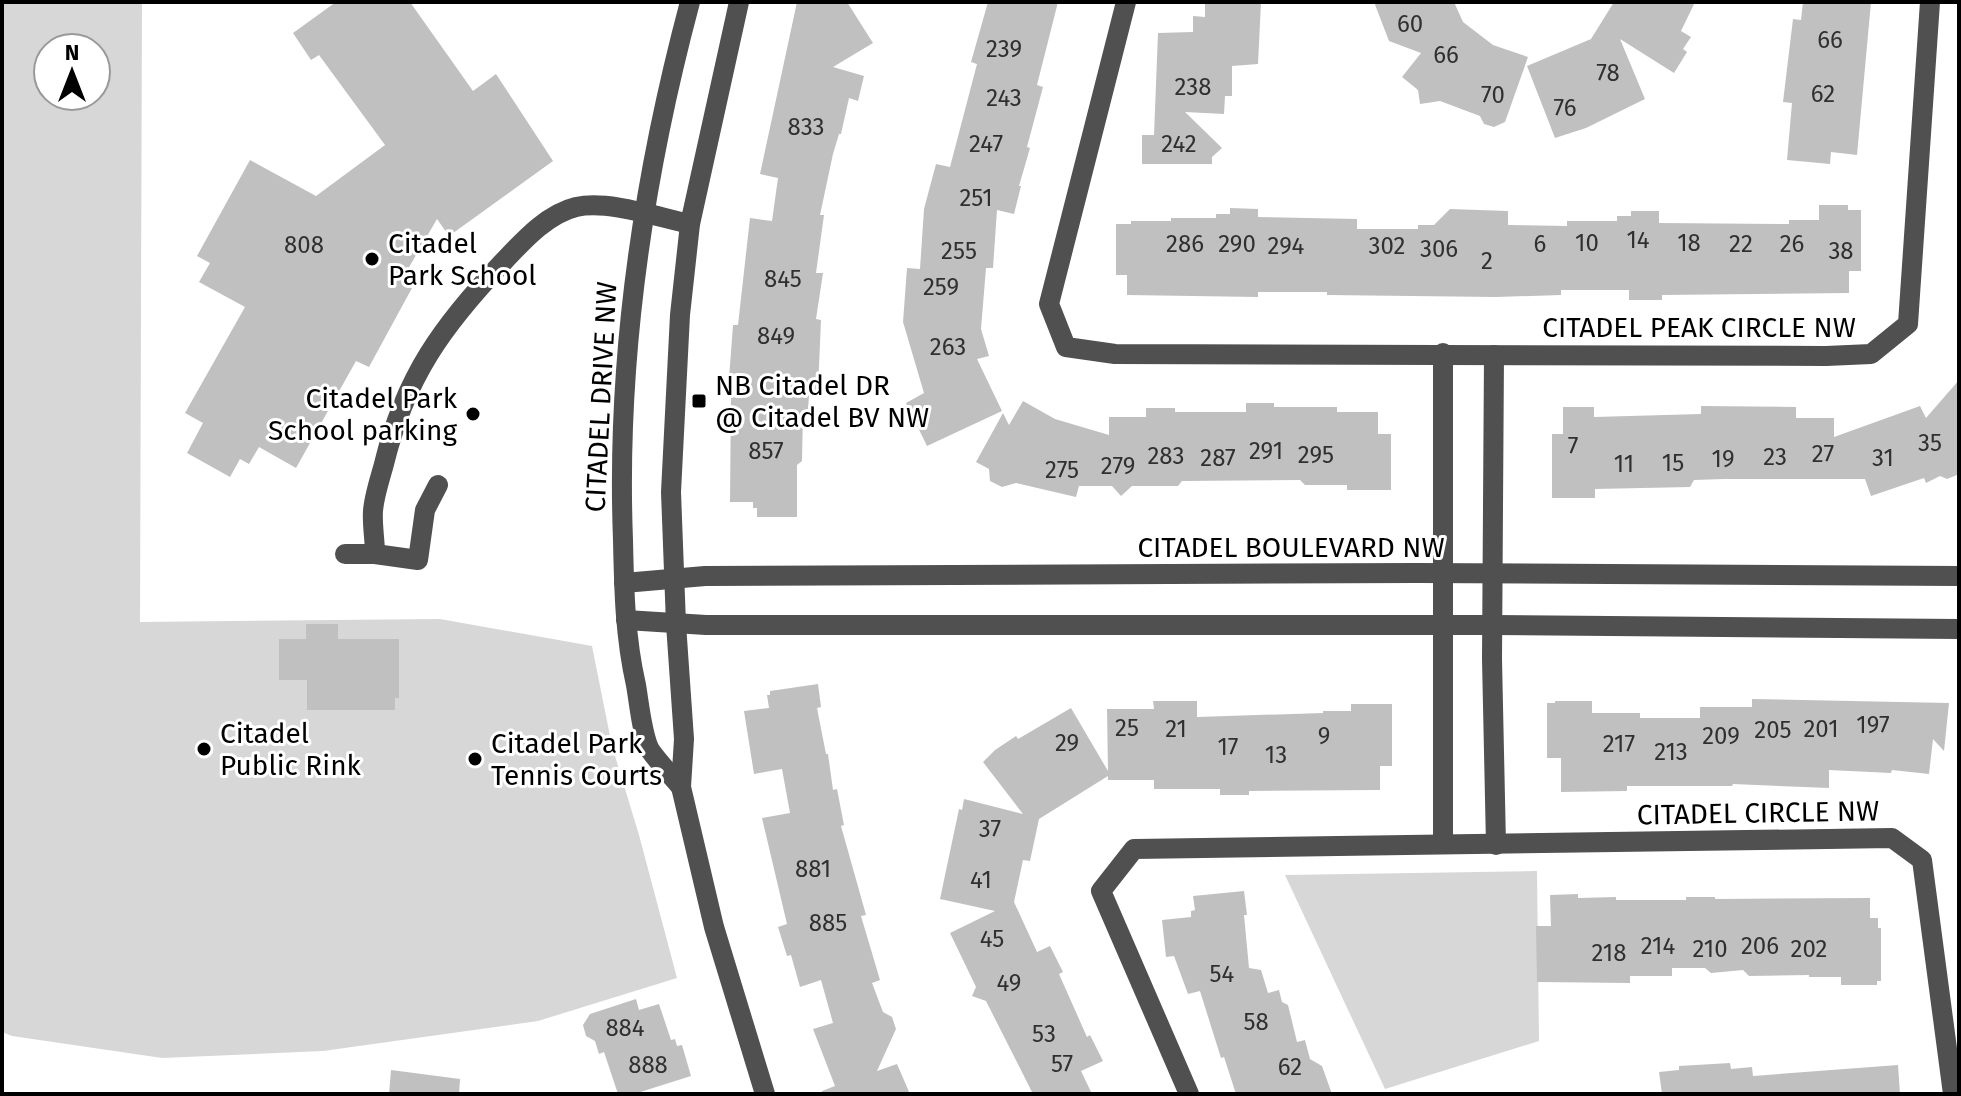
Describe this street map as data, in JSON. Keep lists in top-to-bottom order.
{
  "streets": {
    "street": [
      "CITADEL PEAK CIRCLE NW",
      "CITADEL DRIVE NW",
      "CITADEL BOULEVARD NW",
      "CITADEL CIRCLE NW"
    ]
  },
  "crossings": [
    ["CITADEL DRIVE NW", "CITADEL BOULEVARD NW"]
  ],
  "places": {
    "other": [
      "Citadel Park School",
      "Citadel Park School parking",
      "Citadel Public Rink",
      "Citadel Park Tennis Courts"
    ],
    "transit": ["NB Citadel DR @ Citadel BV NW"]
  },
  "house_numbers": [
    "60",
    "66",
    "239",
    "66",
    "78",
    "238",
    "62",
    "70",
    "243",
    "76",
    "833",
    "247",
    "242",
    "251",
    "14",
    "10",
    "18",
    "286",
    "290",
    "6",
    "22",
    "26",
    "808",
    "294",
    "302",
    "306",
    "255",
    "38",
    "2",
    "845",
    "259",
    "849",
    "263",
    "35",
    "7",
    "857",
    "291",
    "27",
    "295",
    "283",
    "23",
    "287",
    "31",
    "19",
    "15",
    "11",
    "279",
    "275",
    "197",
    "25",
    "21",
    "201",
    "205",
    "9",
    "209",
    "29",
    "217",
    "17",
    "213",
    "13",
    "37",
    "881",
    "41",
    "885",
    "45",
    "214",
    "206",
    "210",
    "202",
    "218",
    "54",
    "49",
    "58",
    "884",
    "53",
    "57",
    "888",
    "62"
  ],
  "north": "top"
}
